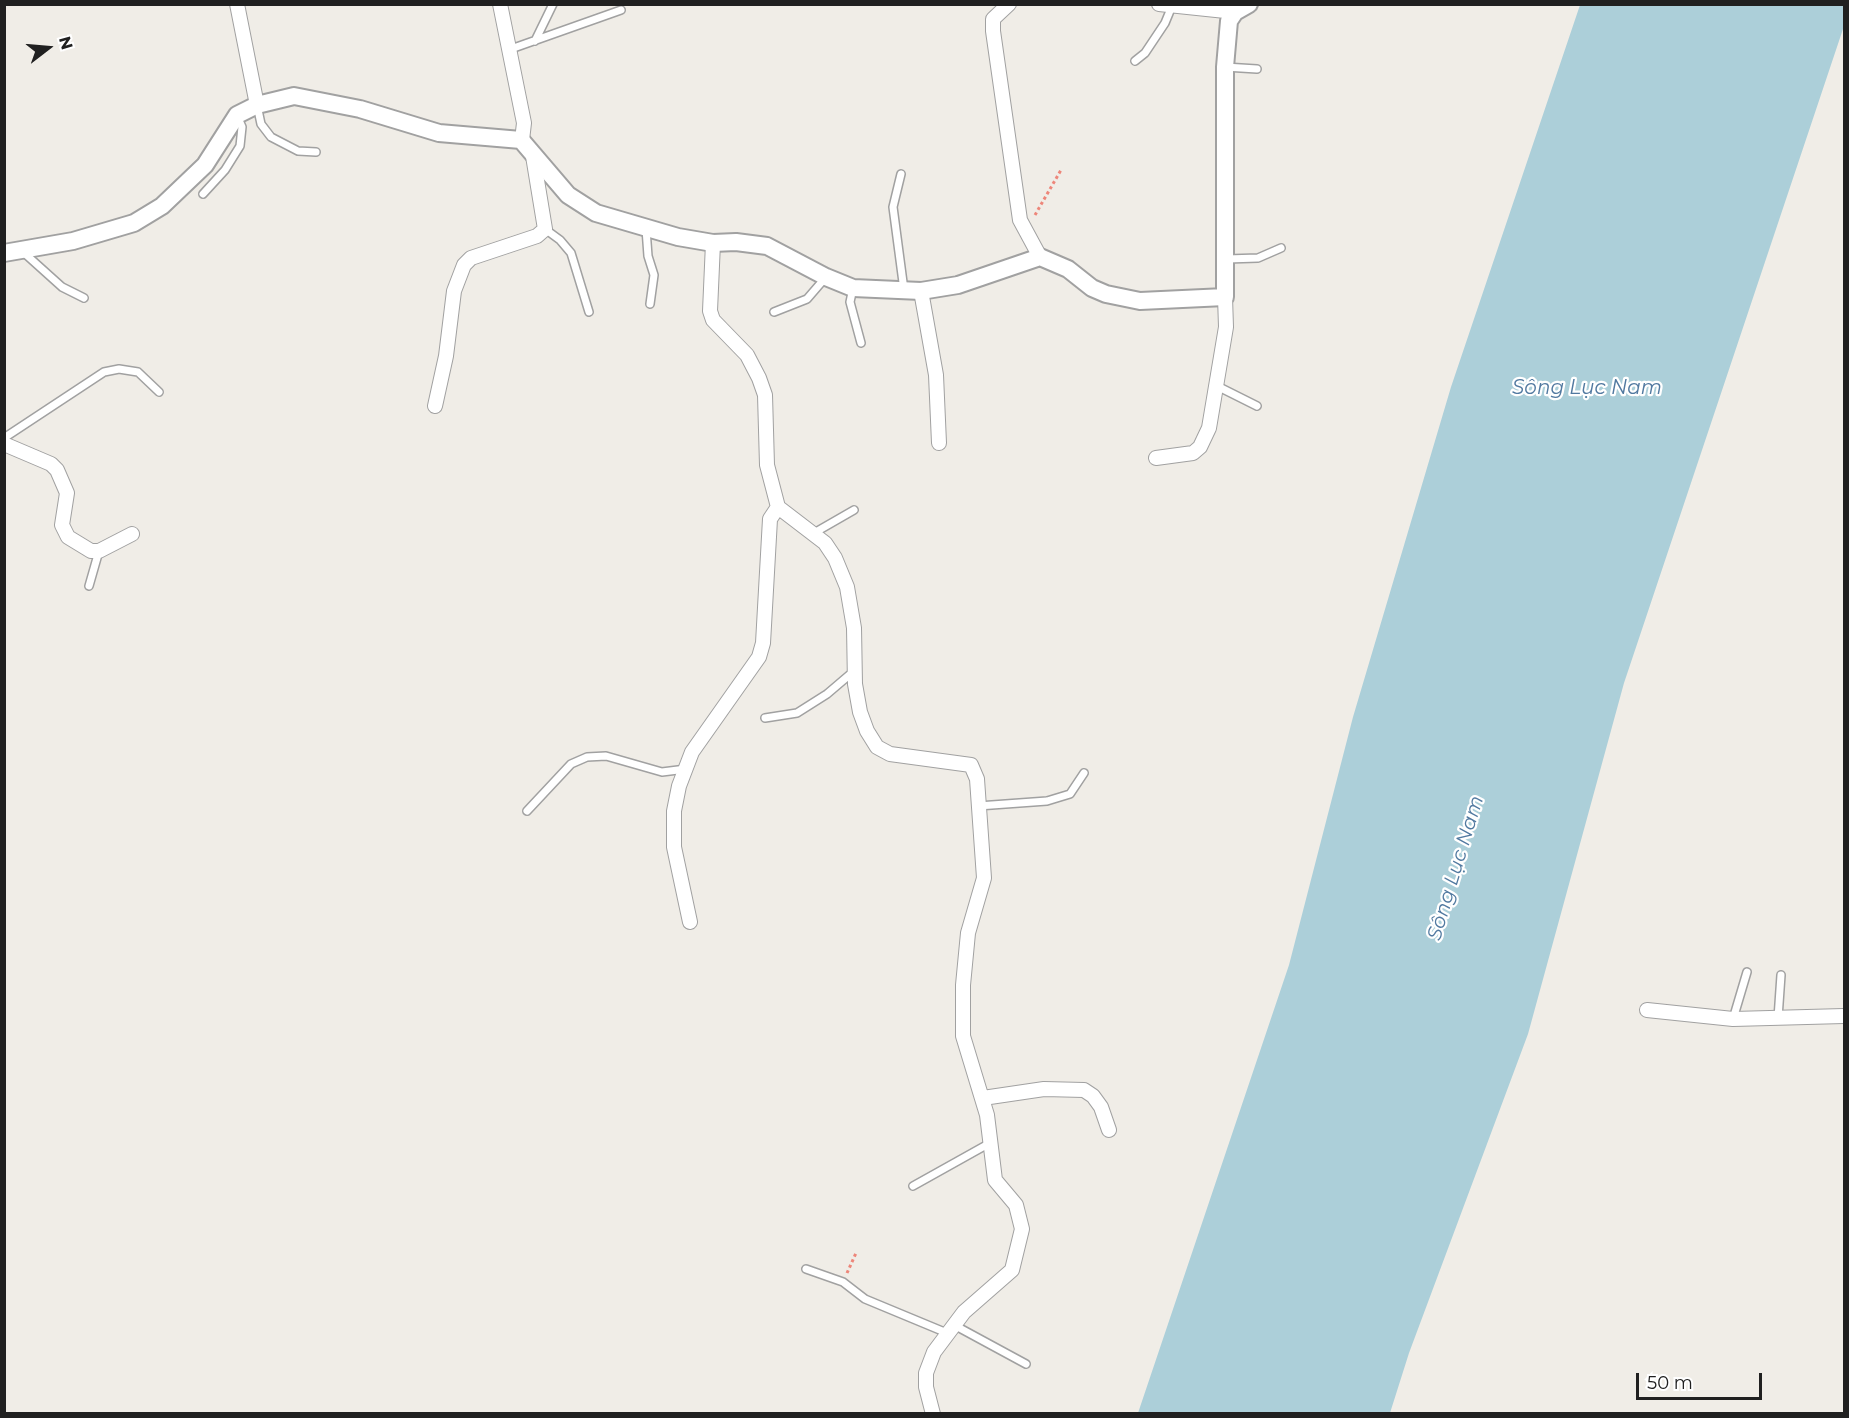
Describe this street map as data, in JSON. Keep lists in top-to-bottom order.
{
  "water": ["Sông Lục Nam"],
  "scale_bar": "50 m",
  "north": "right"
}
